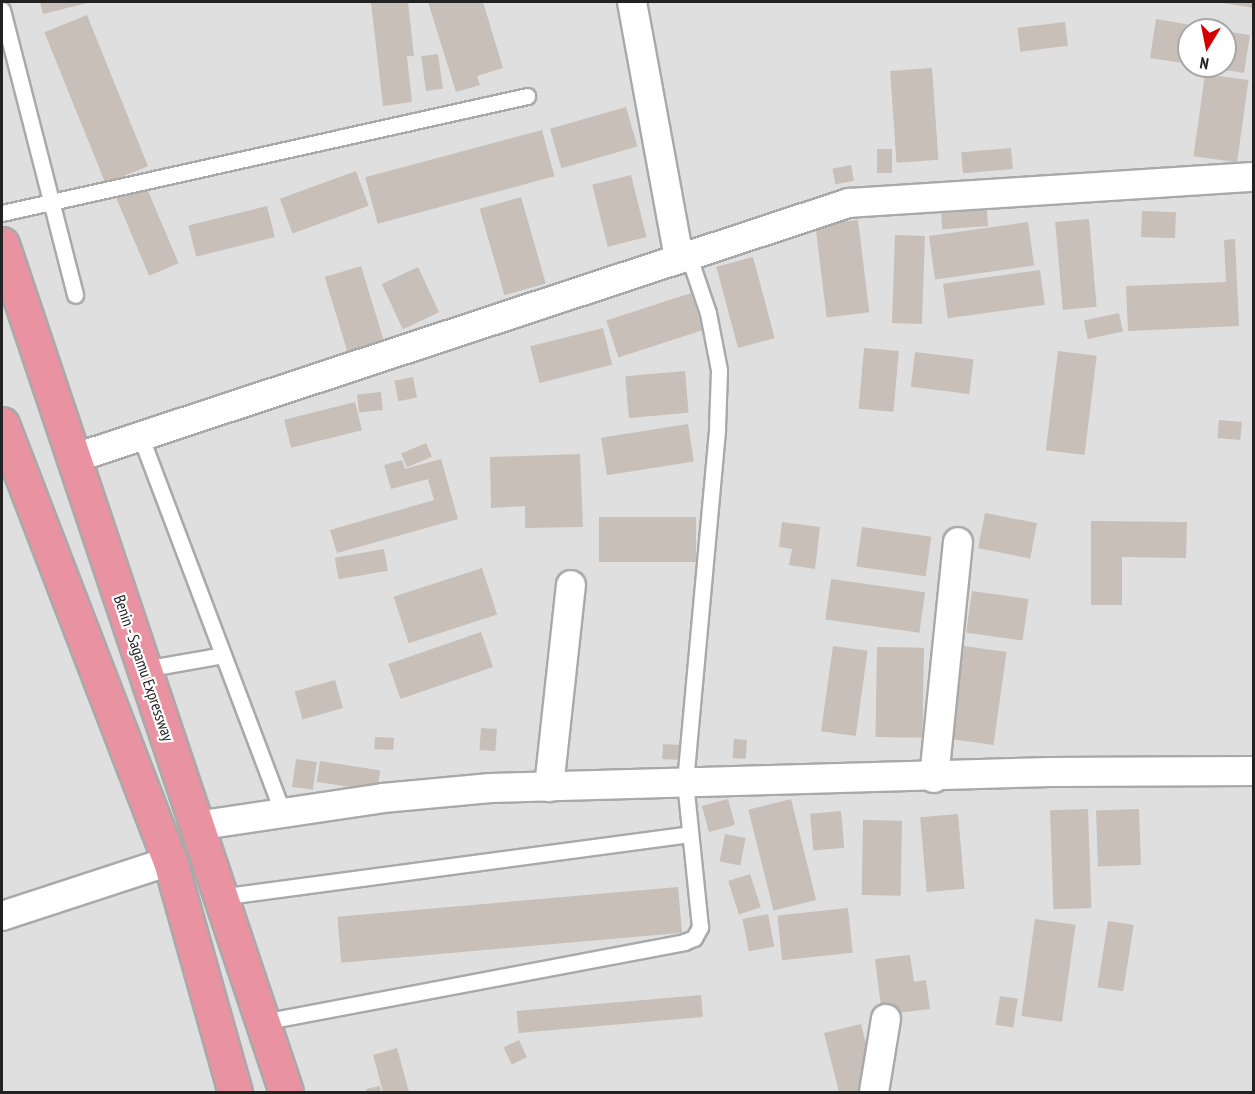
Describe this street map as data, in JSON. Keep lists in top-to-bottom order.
{
  "streets": {
    "highway": ["Benin - Sagamu Expressway"]
  },
  "north": "bottom"
}
